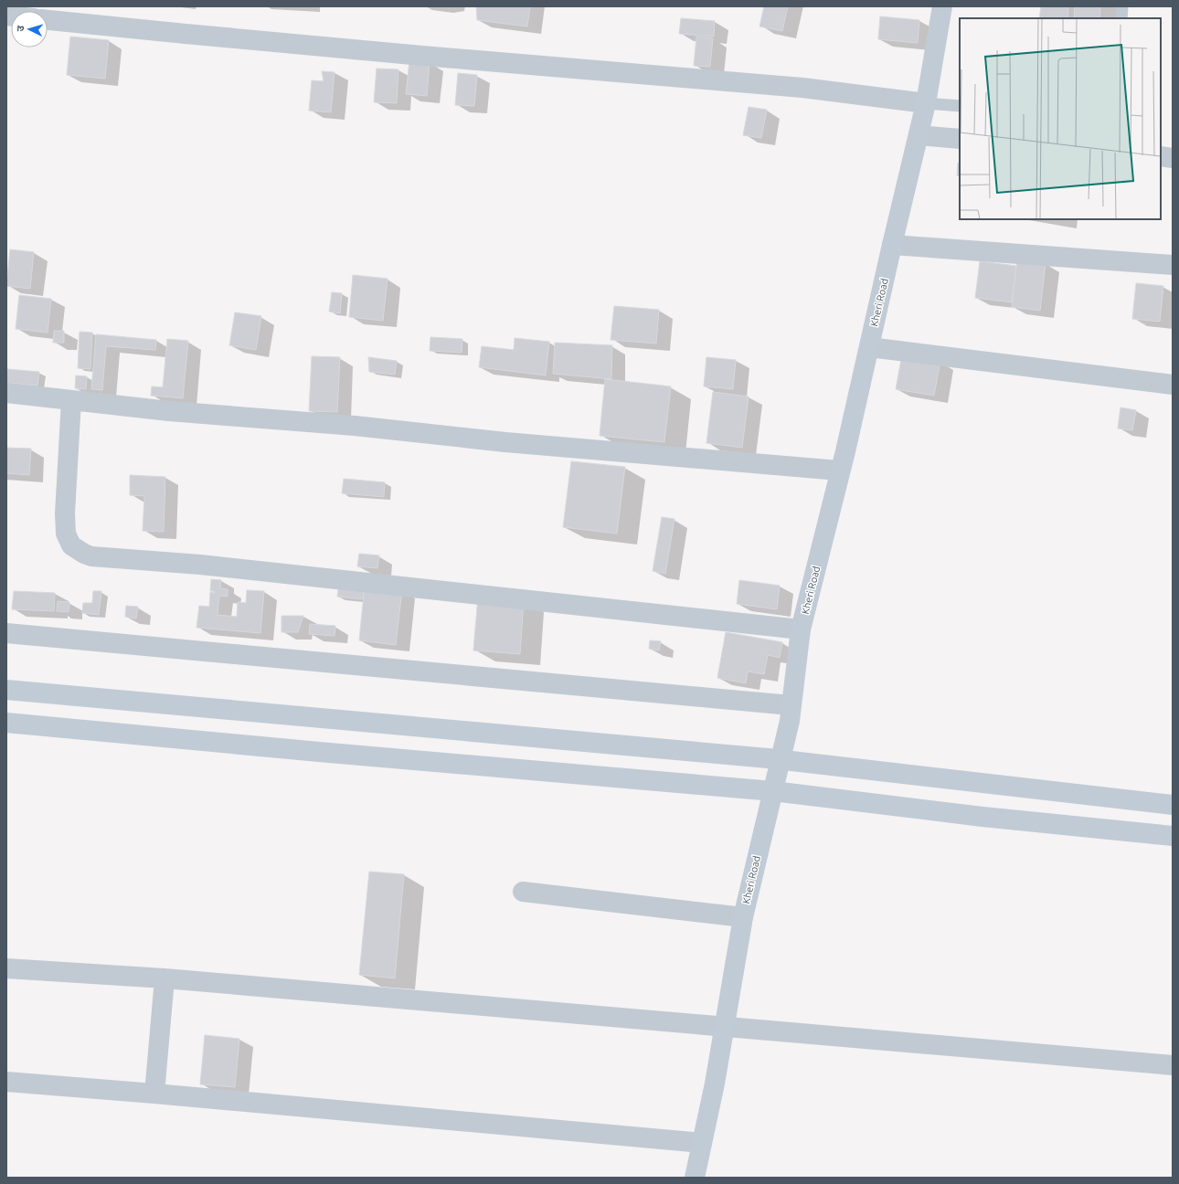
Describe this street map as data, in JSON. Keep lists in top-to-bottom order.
{
  "streets": {
    "street": ["Kheri Road"]
  },
  "north": "left"
}
